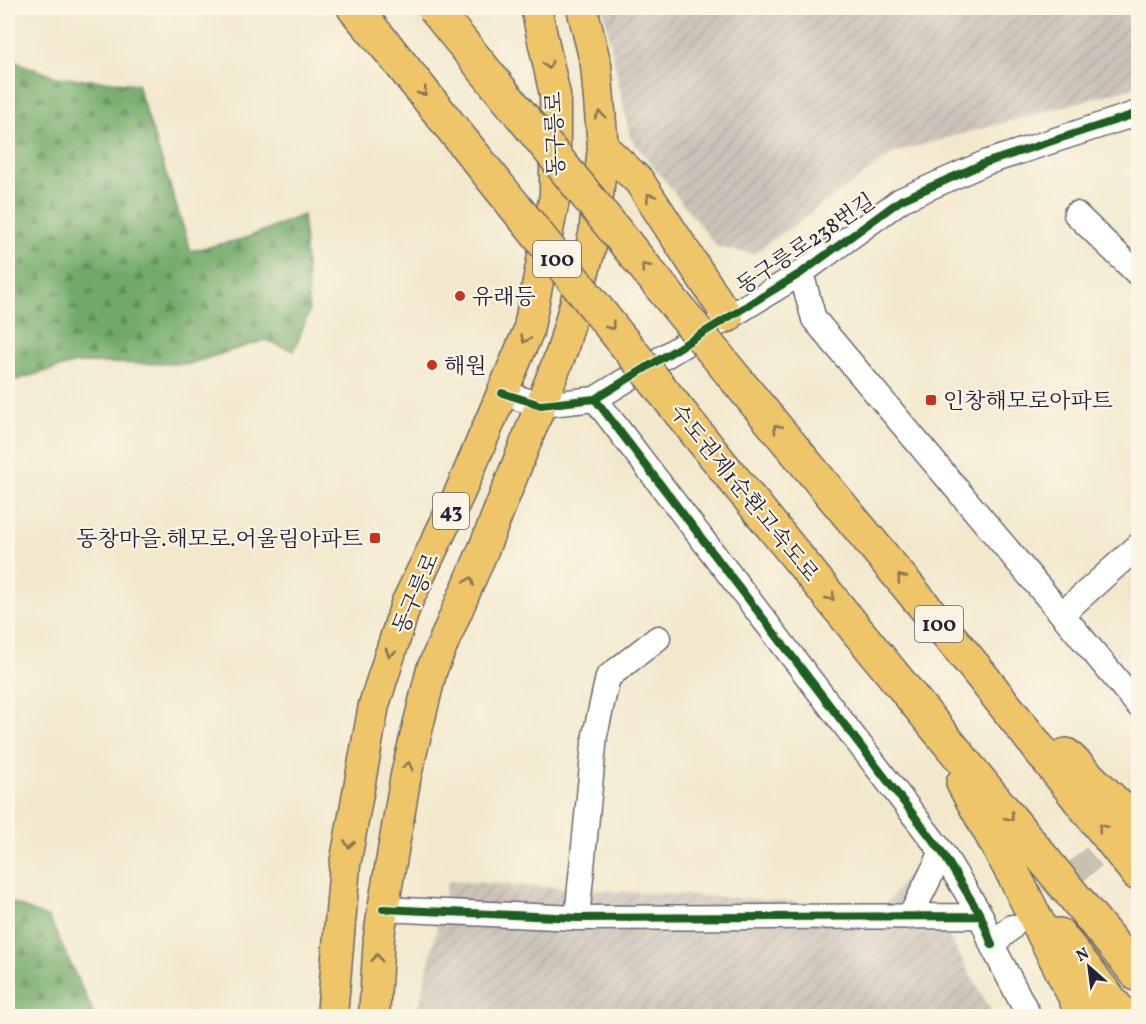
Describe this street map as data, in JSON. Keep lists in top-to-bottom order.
{
  "streets": {
    "highway": ["100", "수도권제1순환고속도로"],
    "main road": ["동구릉로", "43"],
    "street": ["동구릉로238번길"]
  },
  "crossings": [
    ["동구릉로", "동구릉로238번길"]
  ],
  "places": {
    "other": ["유래등", "해원"],
    "transit": ["인창해모로아파트", "동창마을.해모로.어울림아파트"]
  },
  "north": "top left"
}
